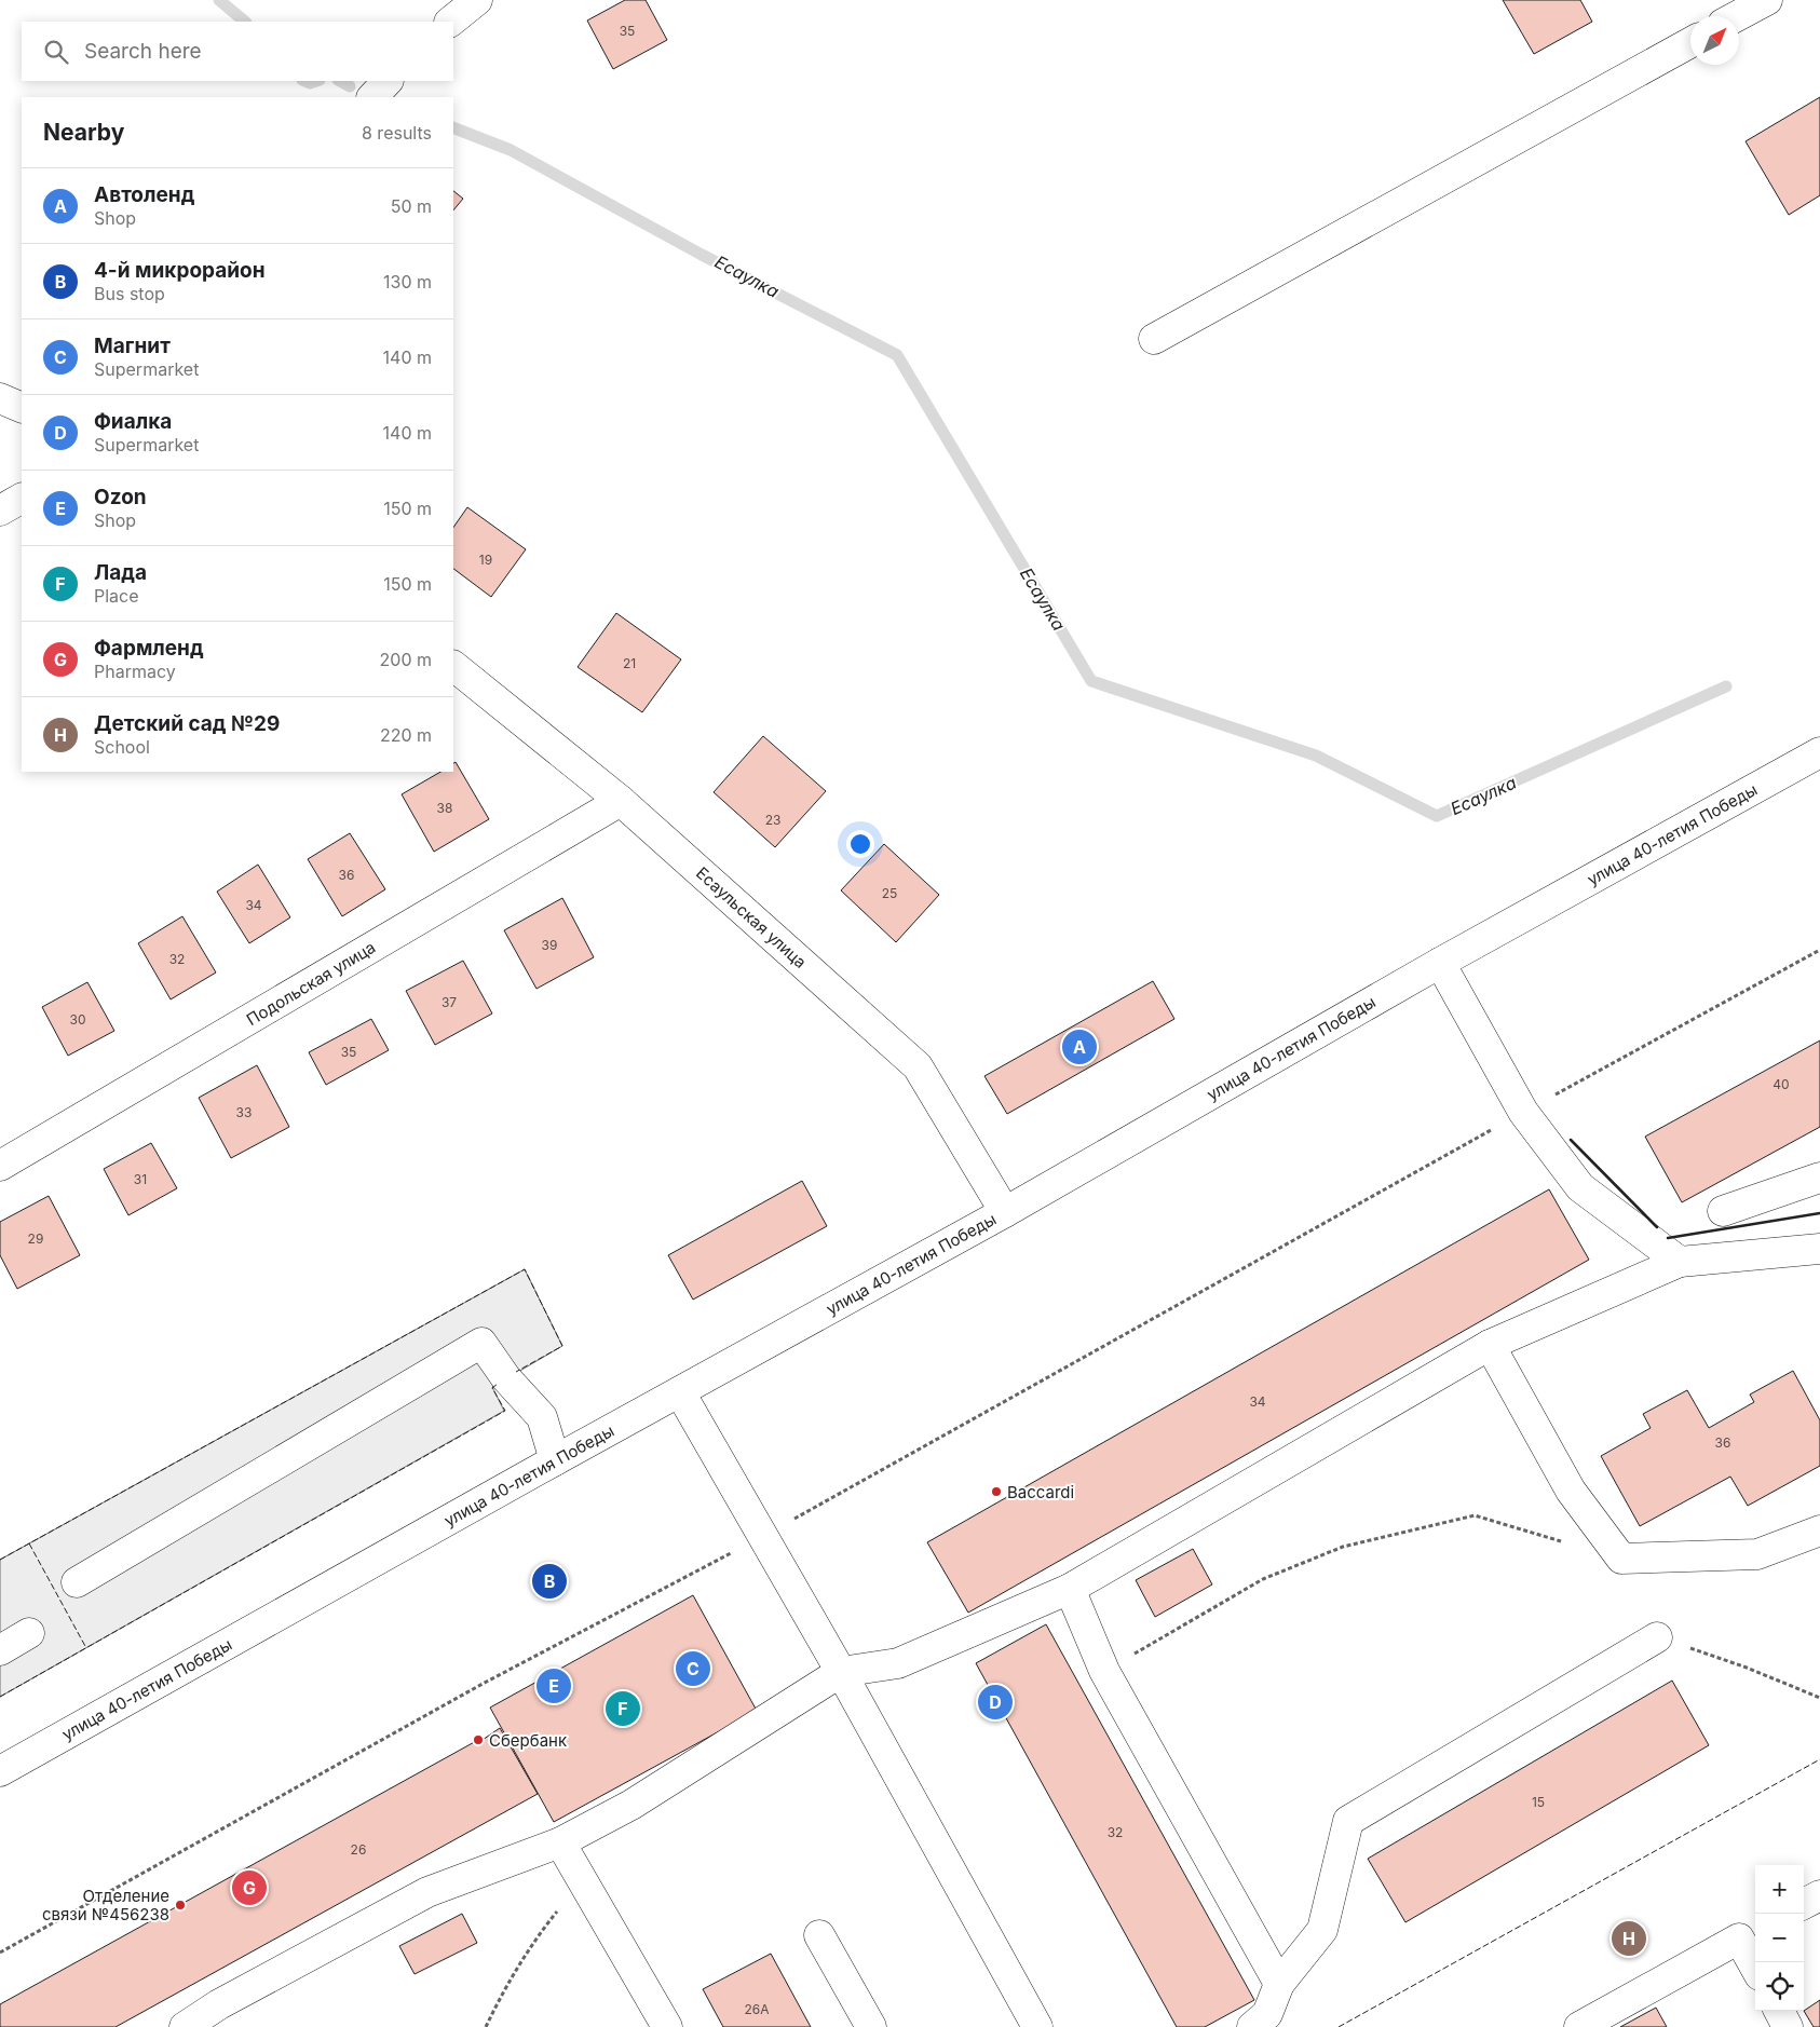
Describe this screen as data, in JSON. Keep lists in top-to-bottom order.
{
  "streets": {
    "street": ["улица 40-летия Победы", "Есаульская улица", "Подольская улица"]
  },
  "crossings": [
    ["улица 40-летия Победы", "Есаульская улица"],
    ["Есаульская улица", "Подольская улица"]
  ],
  "water": ["Есаулка"],
  "places": ["Baccardi", "Сбербанк", "Отделение связи №456238"],
  "house_numbers": [
    "35",
    "19",
    "21",
    "38",
    "23",
    "36",
    "25",
    "34",
    "39",
    "32",
    "37",
    "30",
    "35",
    "40",
    "33",
    "31",
    "29",
    "34",
    "36",
    "15",
    "32",
    "26",
    "26А"
  ],
  "north": "top right",
  "page": {
    "search": "Search here",
    "heading": ["Nearby", "8 results"],
    "list": [
      {
        "mark": "A",
        "name": "Автоленд",
        "note": "Shop",
        "value": "50 m"
      },
      {
        "mark": "B",
        "name": "4-й микрорайон",
        "note": "Bus stop",
        "value": "130 m"
      },
      {
        "mark": "C",
        "name": "Магнит",
        "note": "Supermarket",
        "value": "140 m"
      },
      {
        "mark": "D",
        "name": "Фиалка",
        "note": "Supermarket",
        "value": "140 m"
      },
      {
        "mark": "E",
        "name": "Ozon",
        "note": "Shop",
        "value": "150 m"
      },
      {
        "mark": "F",
        "name": "Лада",
        "note": "Place",
        "value": "150 m"
      },
      {
        "mark": "G",
        "name": "Фармленд",
        "note": "Pharmacy",
        "value": "200 m"
      },
      {
        "mark": "H",
        "name": "Детский сад №29",
        "note": "School",
        "value": "220 m"
      }
    ],
    "pins": [
      "A",
      "B",
      "C",
      "E",
      "D",
      "F",
      "G",
      "H"
    ],
    "map_buttons": ["+", "−"]
  }
}
